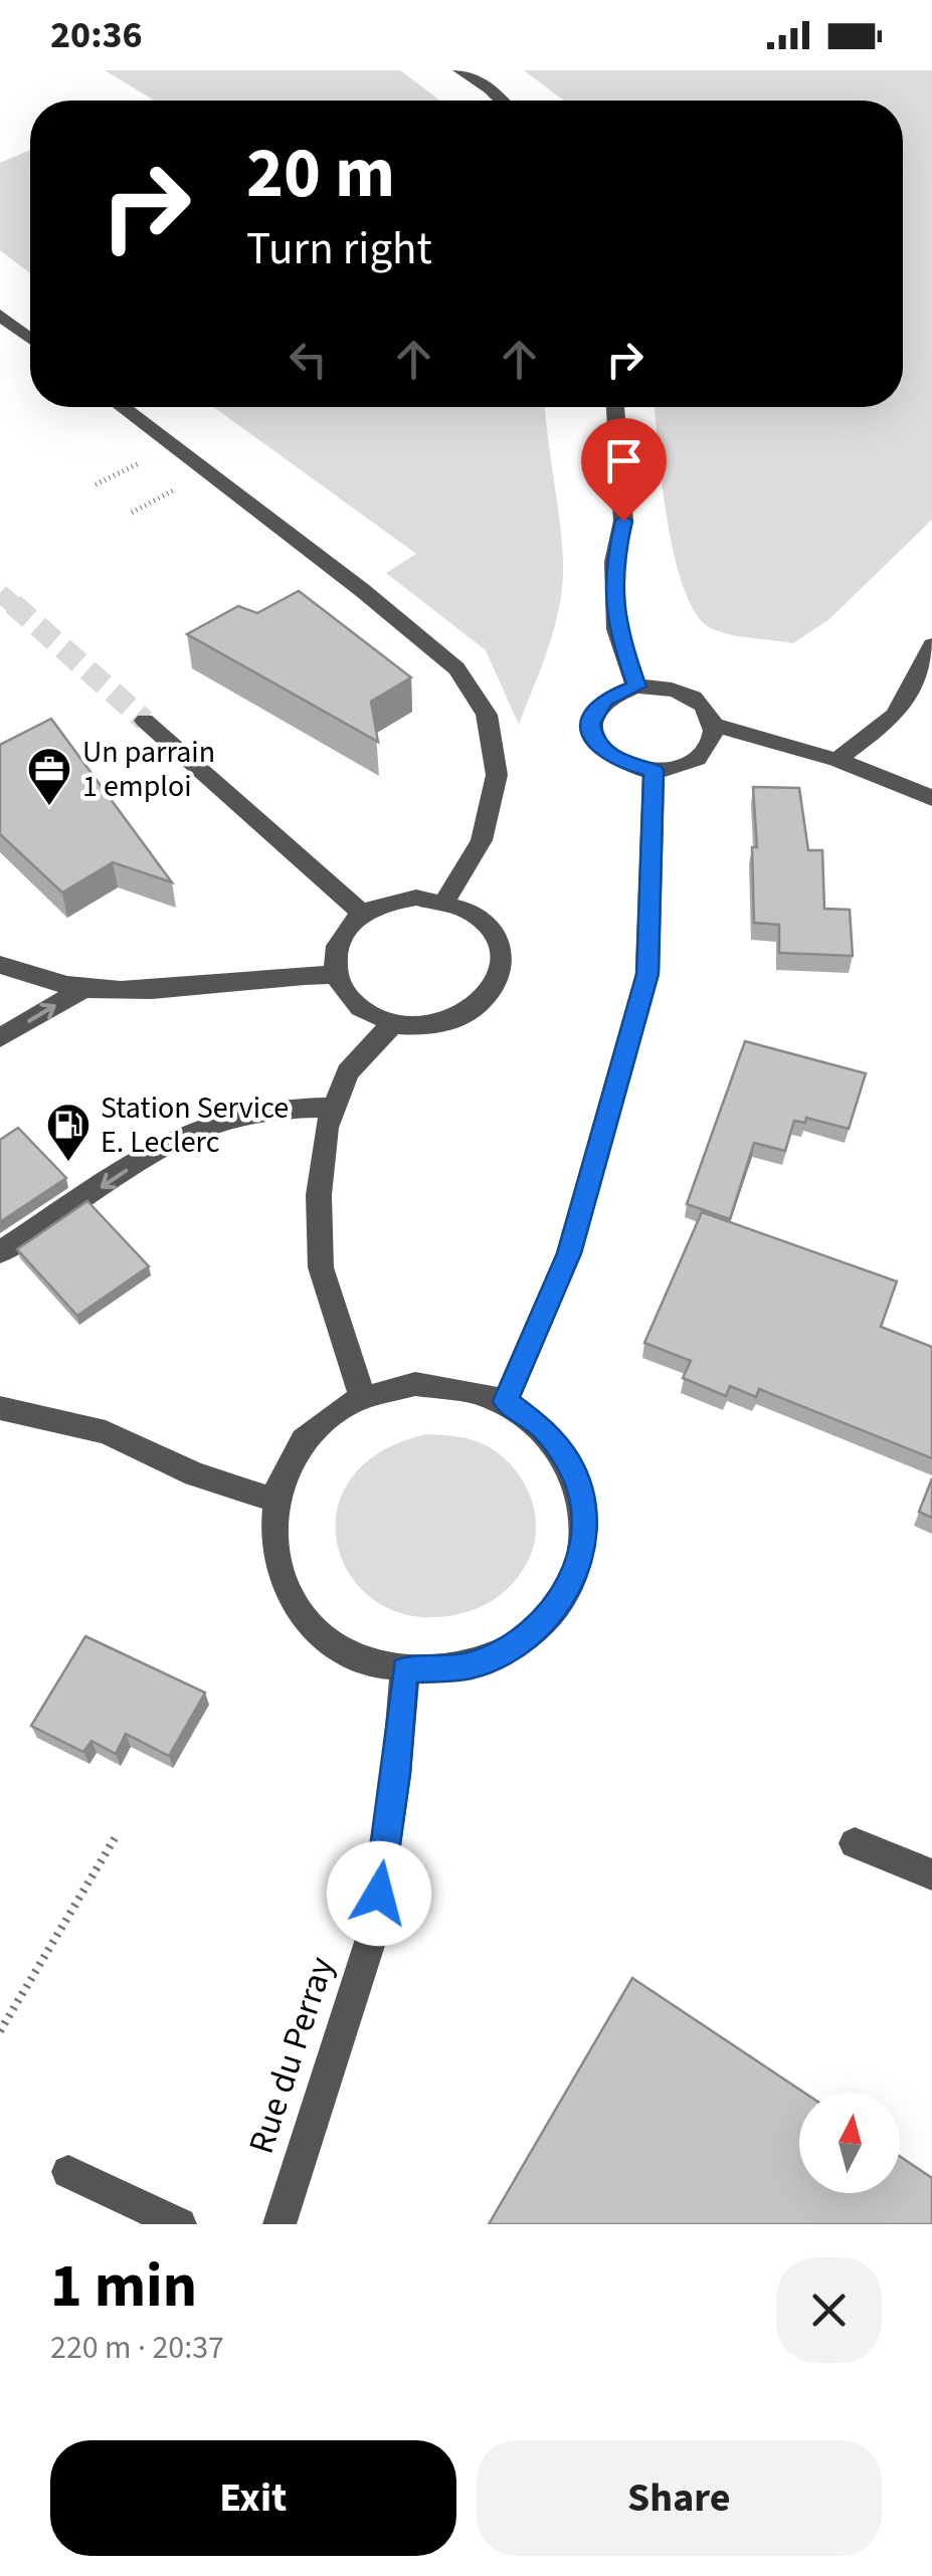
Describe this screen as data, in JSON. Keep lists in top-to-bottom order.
{
  "streets": {
    "street": ["Rue du Perray"]
  },
  "places": {
    "office": ["Un parrain 1 emploi"],
    "fuel station": ["Station Service E. Leclerc"]
  },
  "north": "top",
  "page": {
    "status": "20:36",
    "turn": ["20 m", "Turn right"],
    "heading": ["1 min", "220 m · 20:37"],
    "buttons": ["Exit", "Share"]
  }
}
